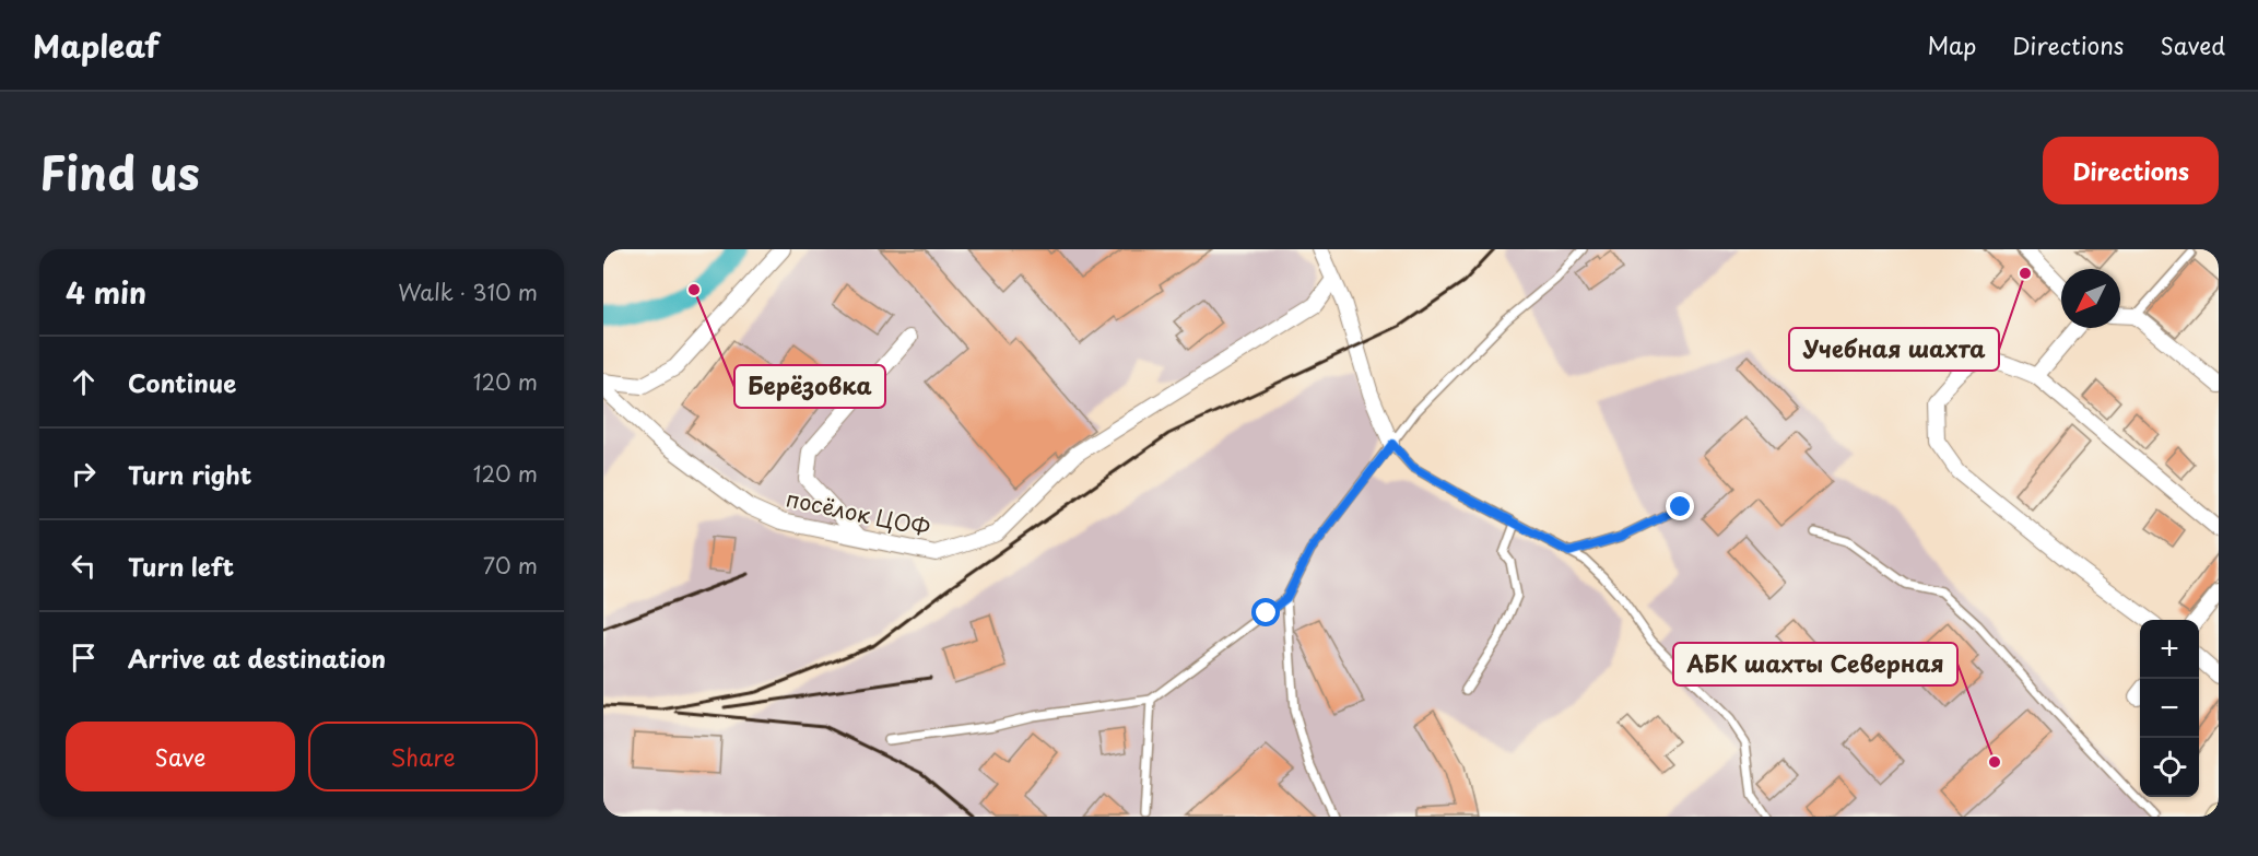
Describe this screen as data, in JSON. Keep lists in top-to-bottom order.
{
  "streets": {
    "street": ["посёлок ЦОФ"]
  },
  "places": ["Учебная шахта", "Берёзовка", "АБК шахты Северная"],
  "north": "bottom left",
  "page": {
    "header": "Mapleaf",
    "nav": ["Map", "Directions", "Saved"],
    "title": "Find us",
    "buttons": [
      "Directions",
      ["Save", "Share"]
    ],
    "heading": ["4 min", "Walk · 310 m"],
    "list": [
      ["Continue", "120 m"],
      ["Turn right", "120 m"],
      ["Turn left", "70 m"],
      "Arrive at destination"
    ],
    "map_buttons": ["+", "−"]
  }
}
